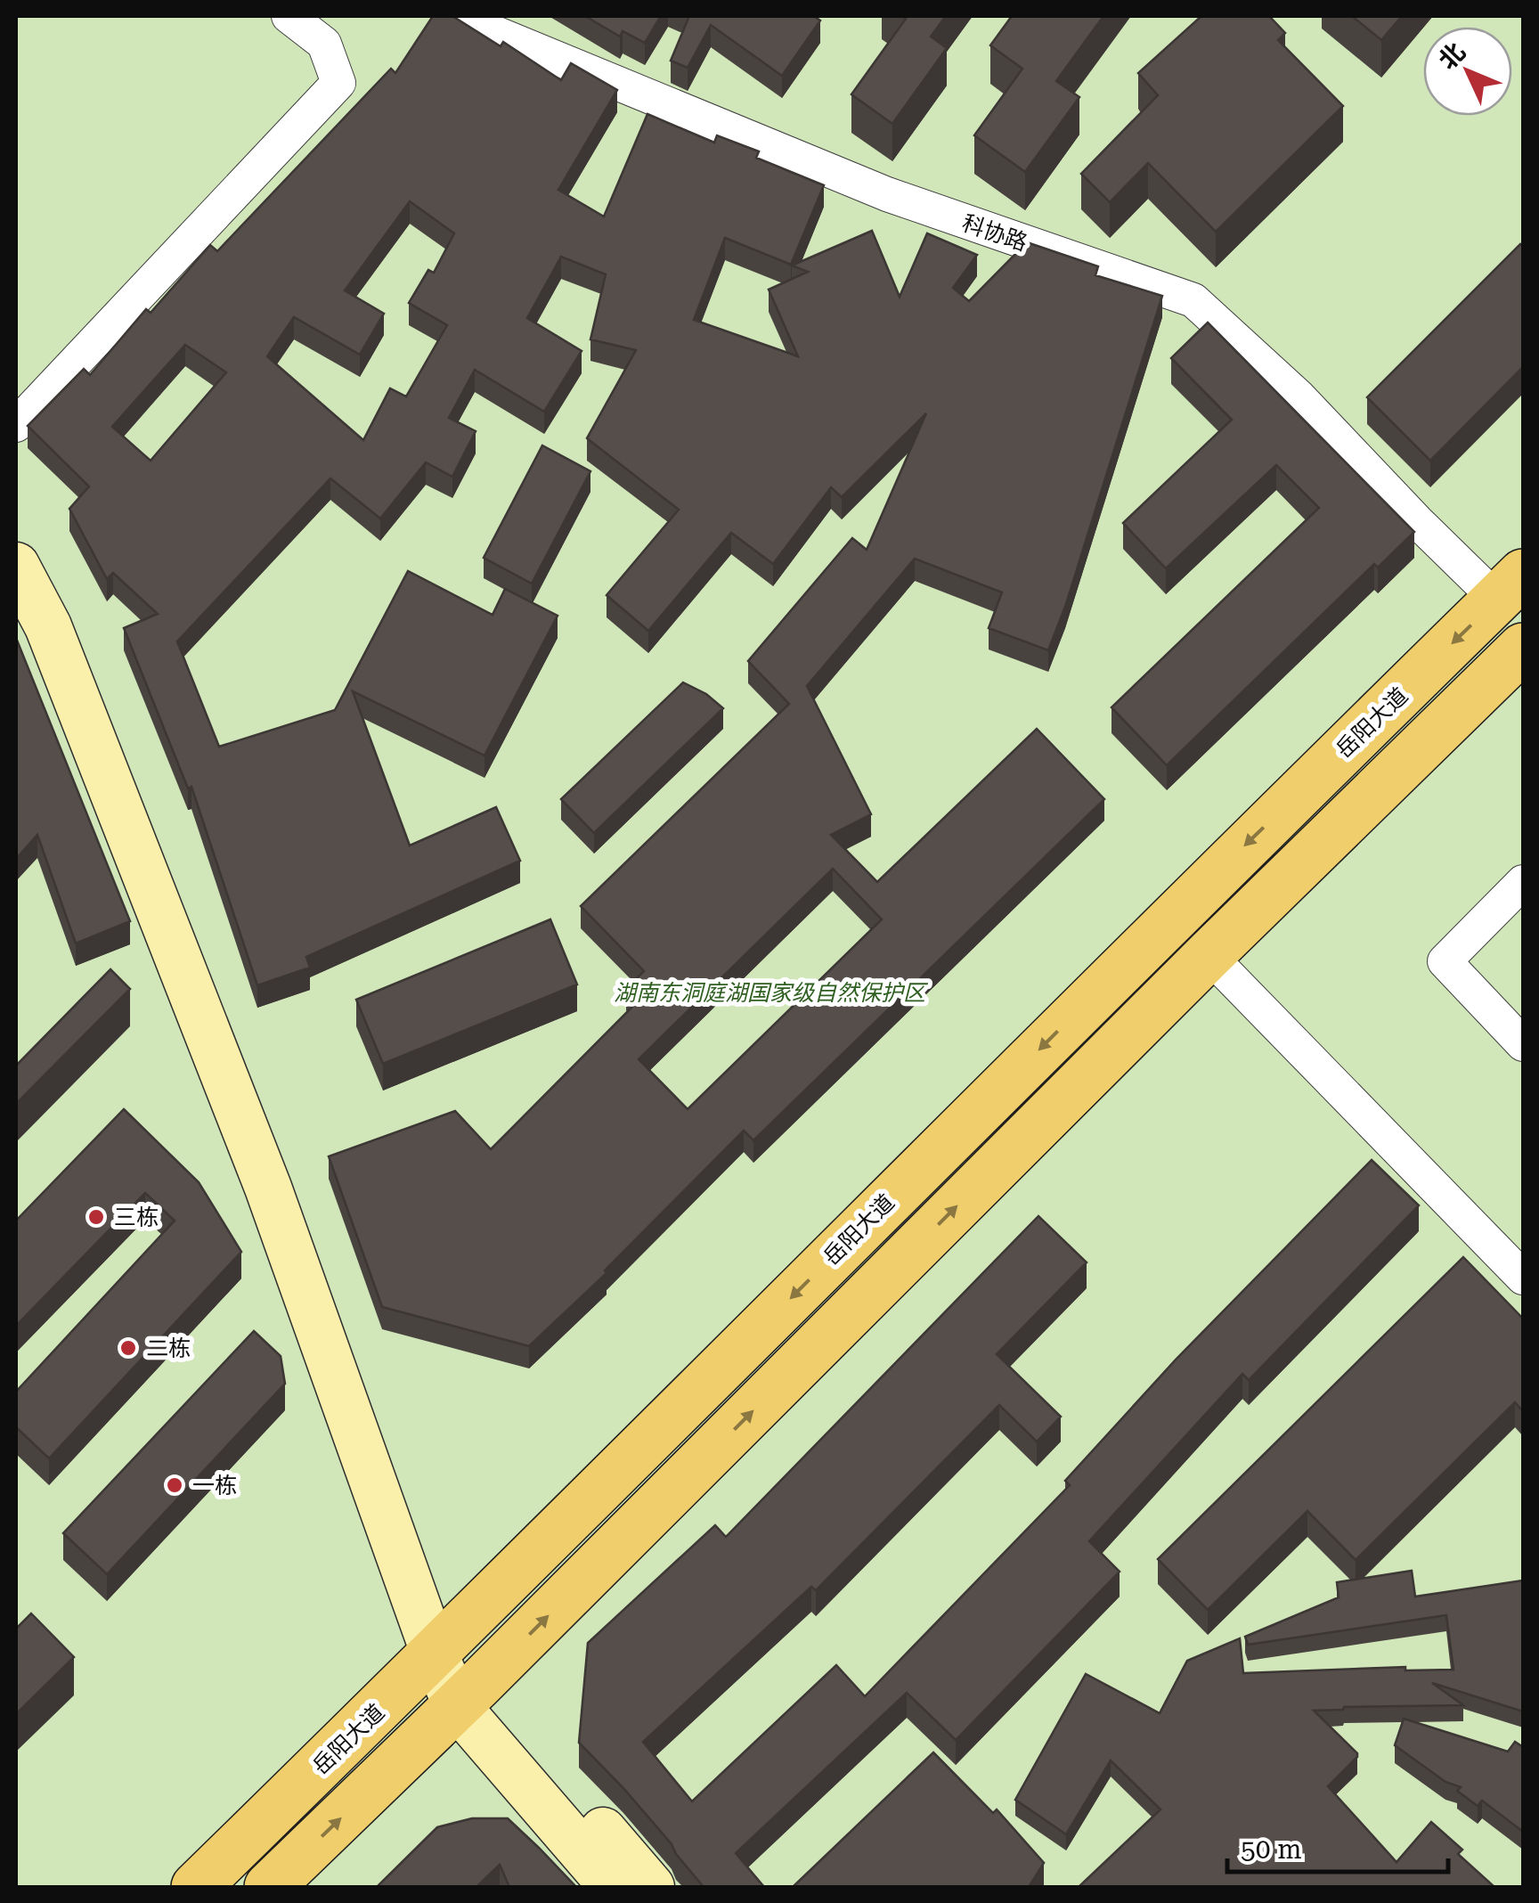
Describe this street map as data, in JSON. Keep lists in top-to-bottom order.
{
  "streets": {
    "main road": ["岳阳大道"],
    "street": ["科协路"]
  },
  "crossings": [
    ["科协路", "岳阳大道"]
  ],
  "parks": ["湖南东洞庭湖国家级自然保护区"],
  "places": ["三栋", "二栋", "一栋"],
  "scale_bar": "50 m",
  "north": "top left"
}
